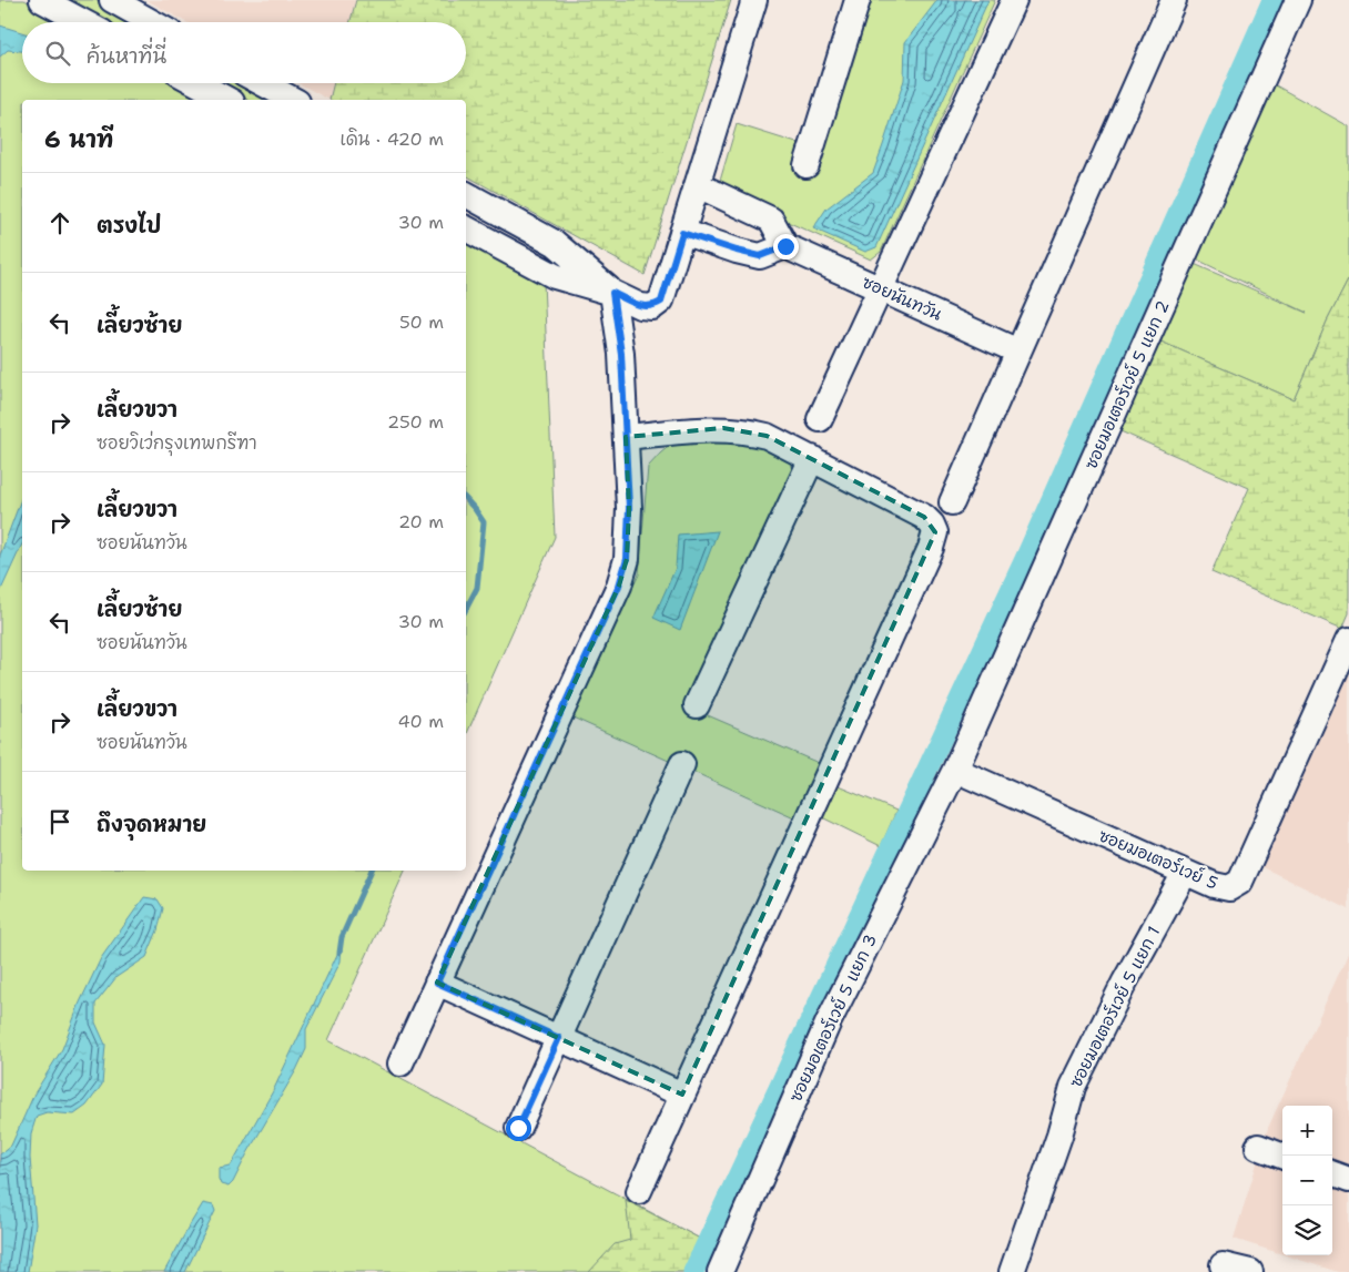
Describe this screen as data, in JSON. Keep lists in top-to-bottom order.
{
  "streets": {
    "street": [
      "ซอยนันทวัน",
      "ซอยมอเตอร์เวย์ 5 แยก 2",
      "ซอยมอเตอร์เวย์ 5",
      "ซอยมอเตอร์เวย์ 5 แยก 1",
      "ซอยมอเตอร์เวย์ 5 แยก 3"
    ]
  },
  "crossings": [
    ["ซอยมอเตอร์เวย์ 5 แยก 2", "ซอยมอเตอร์เวย์ 5"],
    ["ซอยมอเตอร์เวย์ 5 แยก 2", "ซอยมอเตอร์เวย์ 5 แยก 3"],
    ["ซอยมอเตอร์เวย์ 5", "ซอยมอเตอร์เวย์ 5 แยก 1"],
    ["ซอยมอเตอร์เวย์ 5", "ซอยมอเตอร์เวย์ 5 แยก 3"]
  ],
  "page": {
    "search": "ค้นหาที่นี่",
    "heading": ["6 นาที", "เดิน · 420 m"],
    "list": [
      ["ตรงไป", "30 m"],
      ["เลี้ยวซ้าย", "50 m"],
      ["เลี้ยวขวา", "ซอยวิเว่กรุงเทพกรีฑา", "250 m"],
      ["เลี้ยวขวา", "ซอยนันทวัน", "20 m"],
      ["เลี้ยวซ้าย", "ซอยนันทวัน", "30 m"],
      ["เลี้ยวขวา", "ซอยนันทวัน", "40 m"],
      "ถึงจุดหมาย"
    ],
    "map_buttons": ["+", "−"]
  }
}
